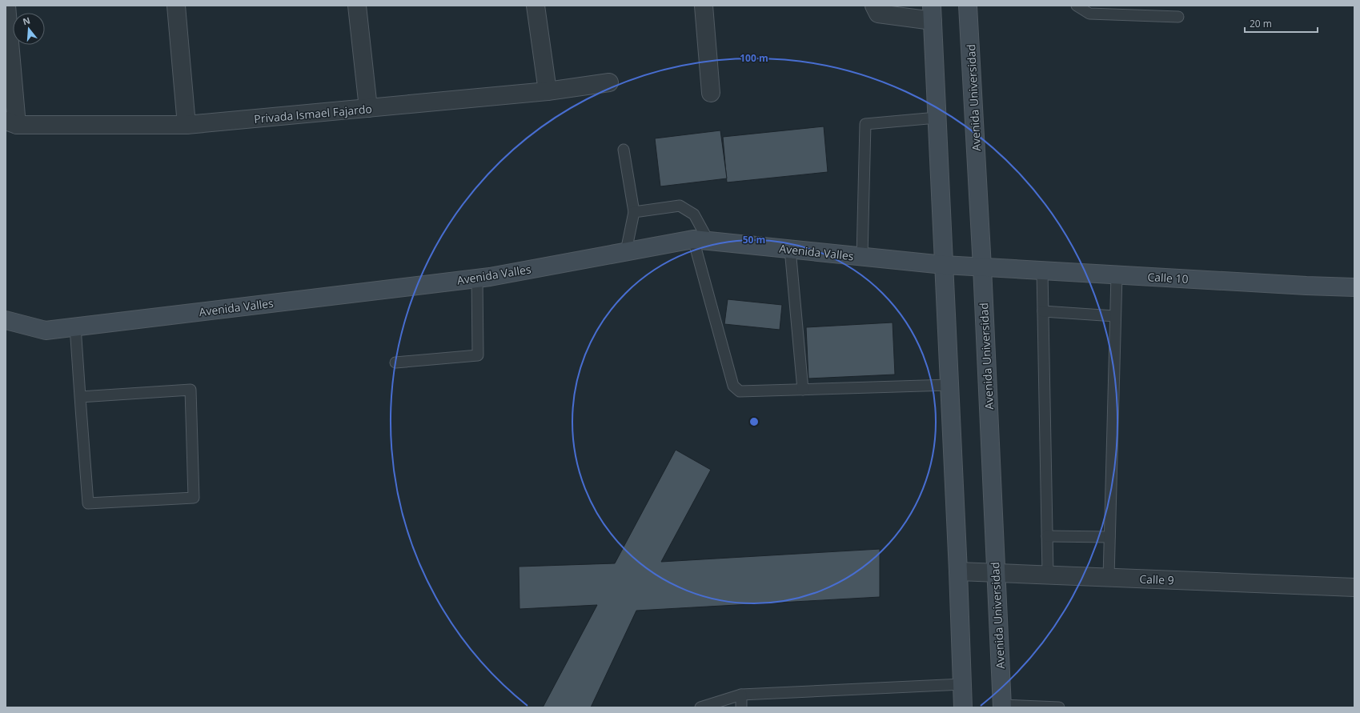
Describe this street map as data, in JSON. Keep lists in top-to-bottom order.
{
  "streets": {
    "main road": ["Avenida Universidad", "Avenida Valles", "Calle 10"],
    "street": ["Privada Ismael Fajardo", "Calle 9"]
  },
  "crossings": [
    ["Avenida Universidad", "Avenida Valles"],
    ["Avenida Universidad", "Calle 10"],
    ["Avenida Universidad", "Calle 9"],
    ["Avenida Valles", "Calle 10"]
  ],
  "scale_bar": "20 m",
  "north": "top",
  "rings": ["100 m", "50 m"]
}
